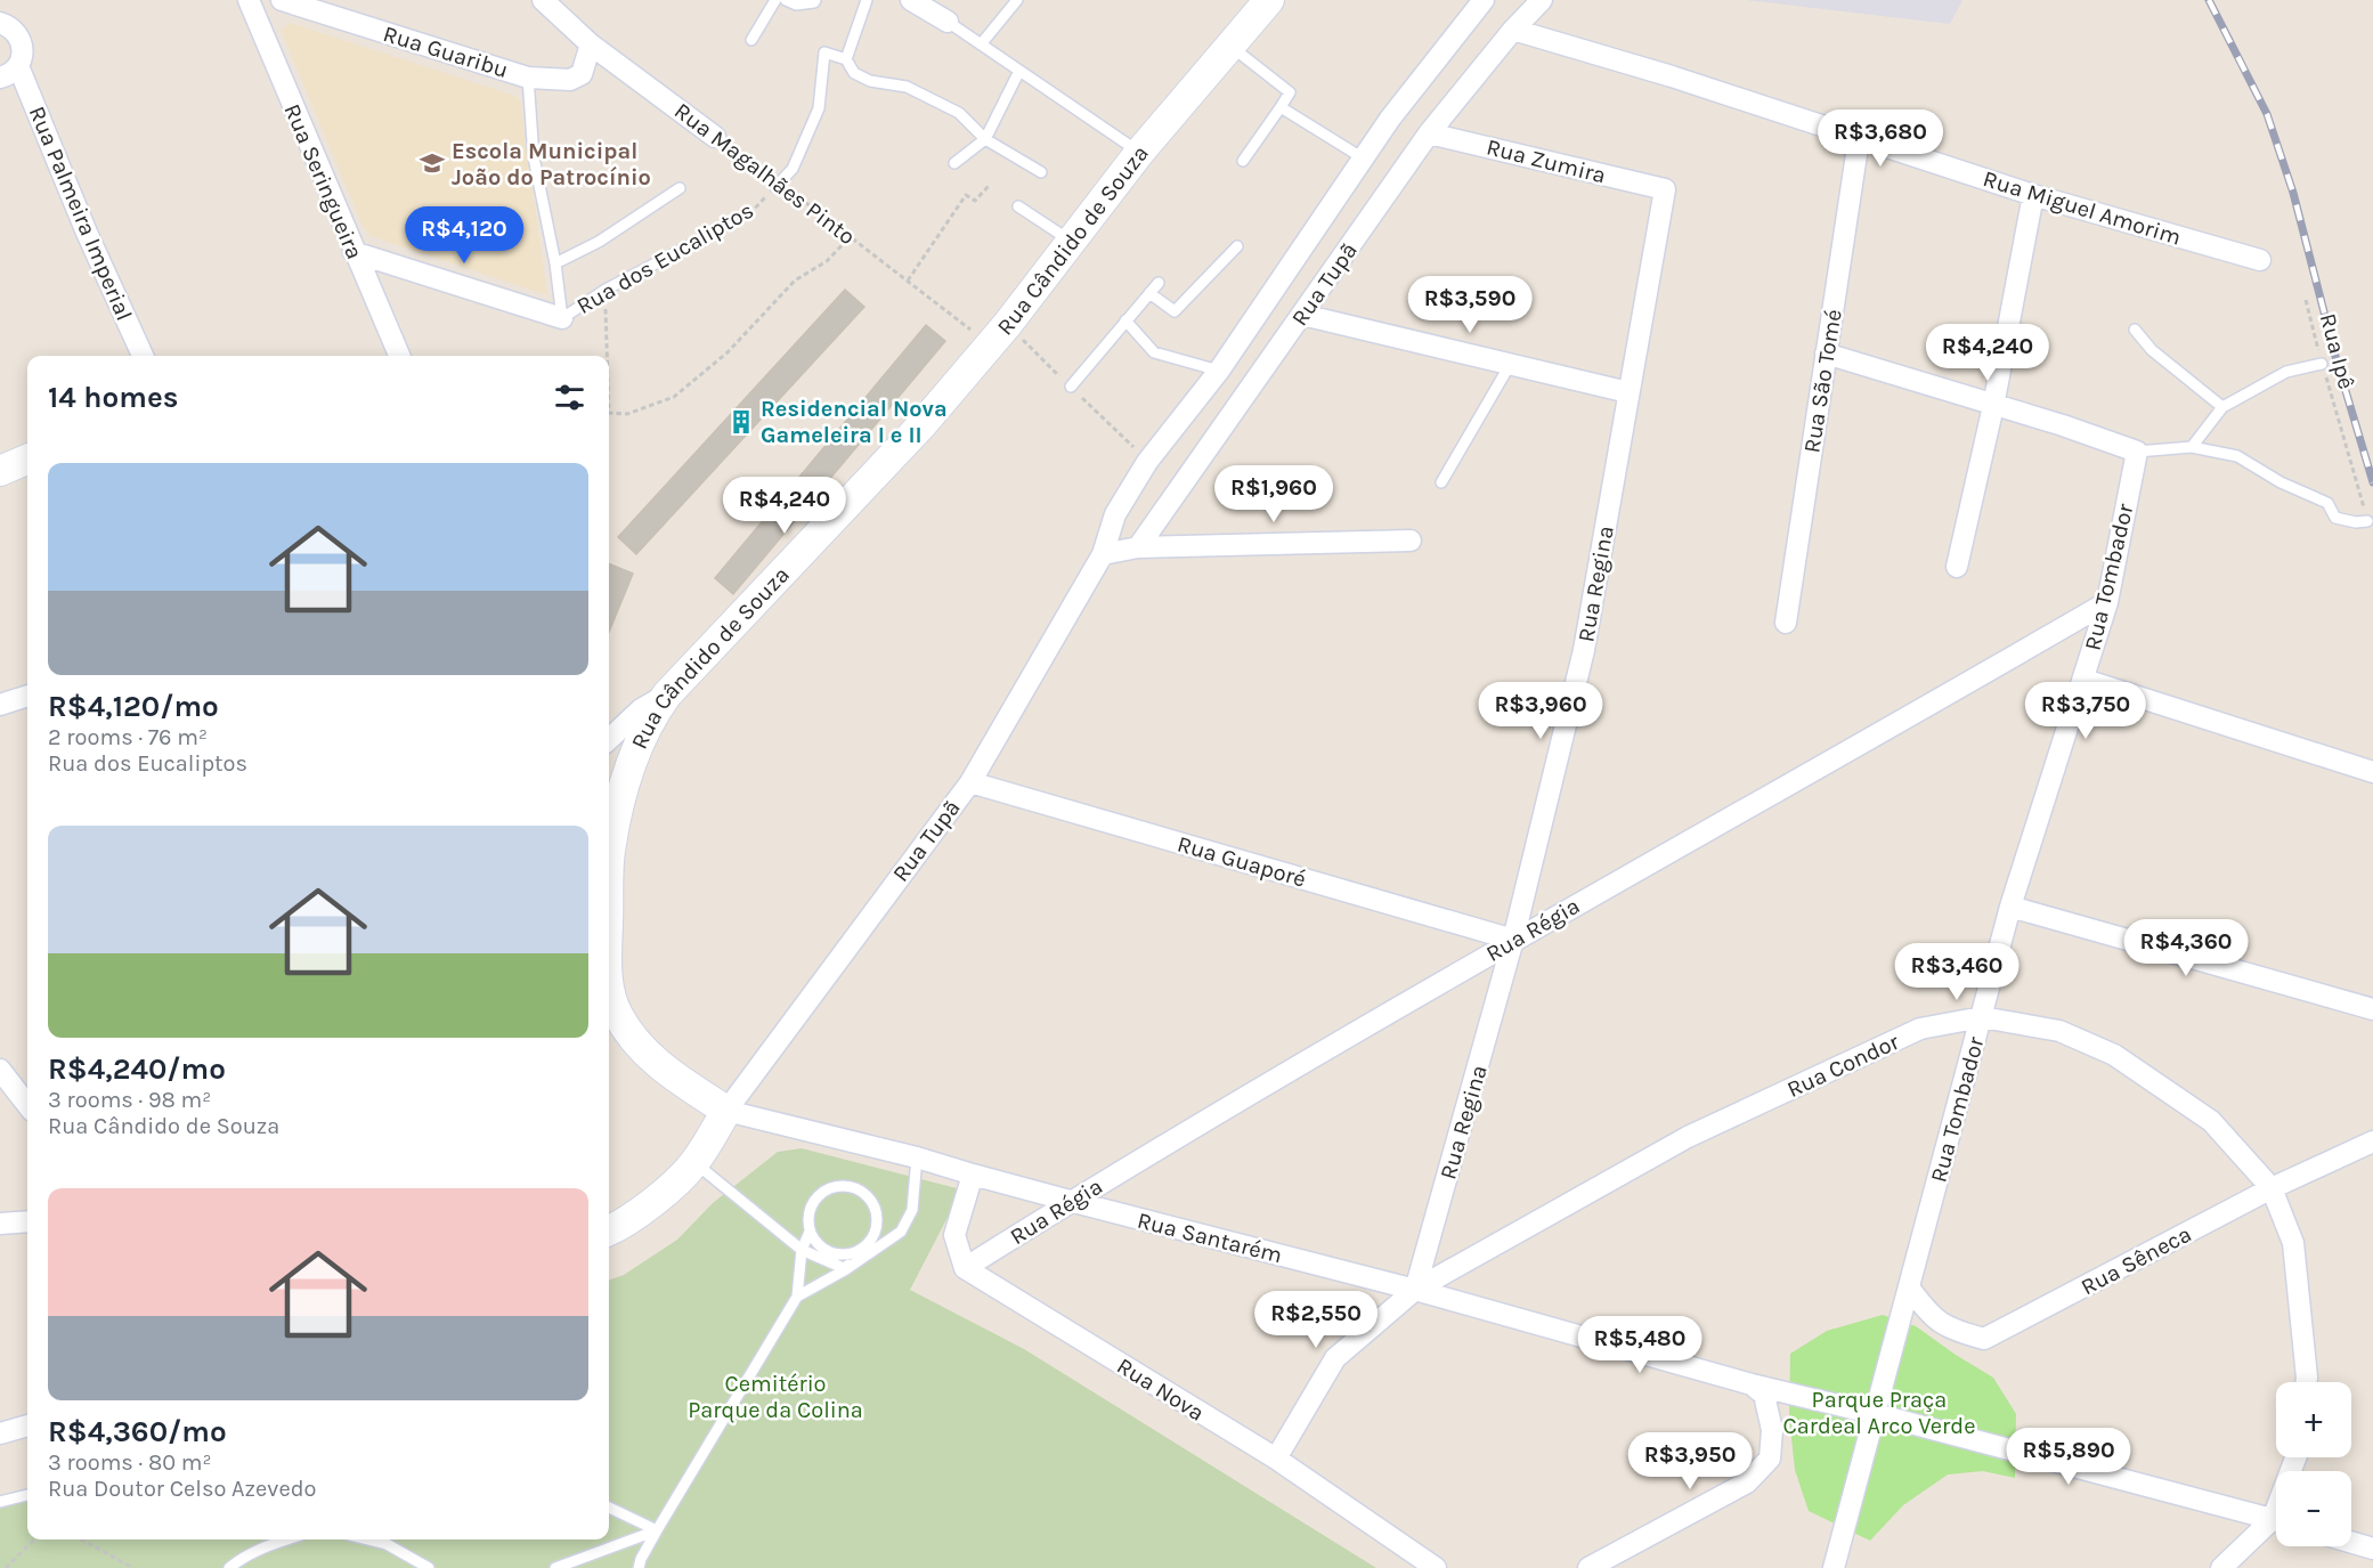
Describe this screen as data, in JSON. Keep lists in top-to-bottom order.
{
  "streets": {
    "street": [
      "Rua Guaribu",
      "Rua Zumira",
      "Rua Magalhães Pinto",
      "Rua Seringueira",
      "Rua Miguel Amorim",
      "Rua Palmeira Imperial",
      "Rua Cândido de Souza",
      "Rua dos Eucaliptos",
      "Rua Tupã",
      "Rua São Tomé",
      "Rua Tombador",
      "Rua Regina",
      "Rua Guaporé",
      "Rua Régia",
      "Rua Condor",
      "Rua Santarém",
      "Rua Sêneca",
      "Rua Nova"
    ],
    "path": ["Rua Ipê"]
  },
  "crossings": [
    ["Rua Guaribu", "Rua Magalhães Pinto"],
    ["Rua Zumira", "Rua Tupã"],
    ["Rua Zumira", "Rua Regina"],
    ["Rua Magalhães Pinto", "Rua Cândido de Souza"],
    ["Rua Magalhães Pinto", "Rua dos Eucaliptos"],
    ["Rua Seringueira", "Rua dos Eucaliptos"],
    ["Rua Miguel Amorim", "Rua Tupã"],
    ["Rua Miguel Amorim", "Rua São Tomé"],
    ["Rua Cândido de Souza", "Rua Tupã"],
    ["Rua Cândido de Souza", "Rua Santarém"],
    ["Rua Tupã", "Rua Guaporé"],
    ["Rua Tupã", "Rua Santarém"],
    ["Rua Tombador", "Rua Régia"],
    ["Rua Tombador", "Rua Condor"],
    ["Rua Tombador", "Rua Santarém"],
    ["Rua Tombador", "Rua Sêneca"],
    ["Rua Regina", "Rua Guaporé"],
    ["Rua Regina", "Rua Régia"],
    ["Rua Regina", "Rua Condor"],
    ["Rua Regina", "Rua Santarém"],
    ["Rua Guaporé", "Rua Régia"],
    ["Rua Régia", "Rua Santarém"],
    ["Rua Régia", "Rua Nova"],
    ["Rua Condor", "Rua Santarém"],
    ["Rua Condor", "Rua Sêneca"],
    ["Rua Condor", "Rua Nova"]
  ],
  "parks": ["Cemitério Parque da Colina", "Parque Praça Cardeal Arco Verde"],
  "places": {
    "school or university": ["Escola Municipal João do Patrocínio"],
    "building": ["Residencial Nova Gameleira I e II"]
  },
  "page": {
    "price": [
      "R$3,680",
      "R$4,120",
      "R$3,590",
      "R$4,240",
      "R$1,960",
      "R$4,240",
      "R$3,960",
      "R$3,750",
      "R$4,360",
      "R$3,460",
      "R$2,550",
      "R$5,480",
      "R$5,890",
      "R$3,950"
    ],
    "heading": "14 homes",
    "list": [
      {
        "name": "R$4,120/mo",
        "note": "2 rooms · 76 m² · Rua dos Eucaliptos"
      },
      {
        "name": "R$4,240/mo",
        "note": "3 rooms · 98 m² · Rua Cândido de Souza"
      },
      {
        "name": "R$4,360/mo",
        "note": "3 rooms · 80 m² · Rua Doutor Celso Azevedo"
      }
    ],
    "map_buttons": ["+", "−"]
  }
}
